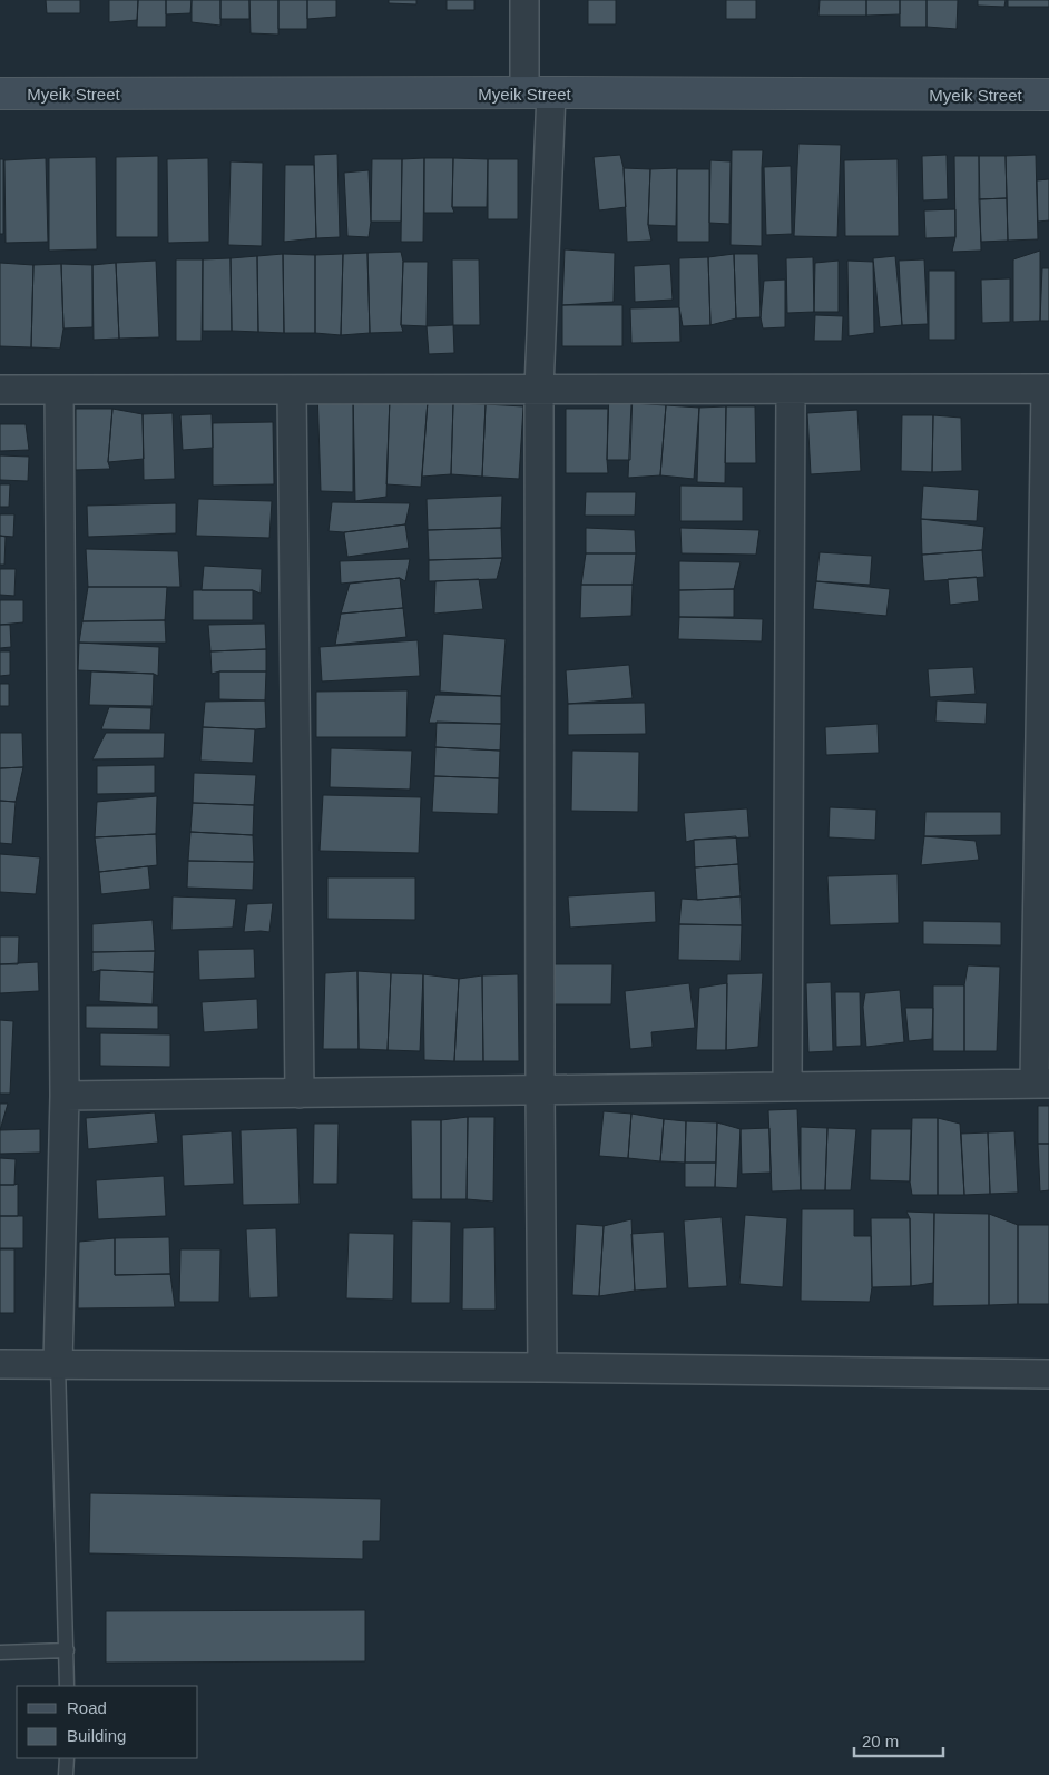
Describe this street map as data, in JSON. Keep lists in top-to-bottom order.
{
  "streets": {
    "street": ["Myeik Street"]
  },
  "legend": ["Road", "Building"],
  "scale_bar": "20 m"
}
